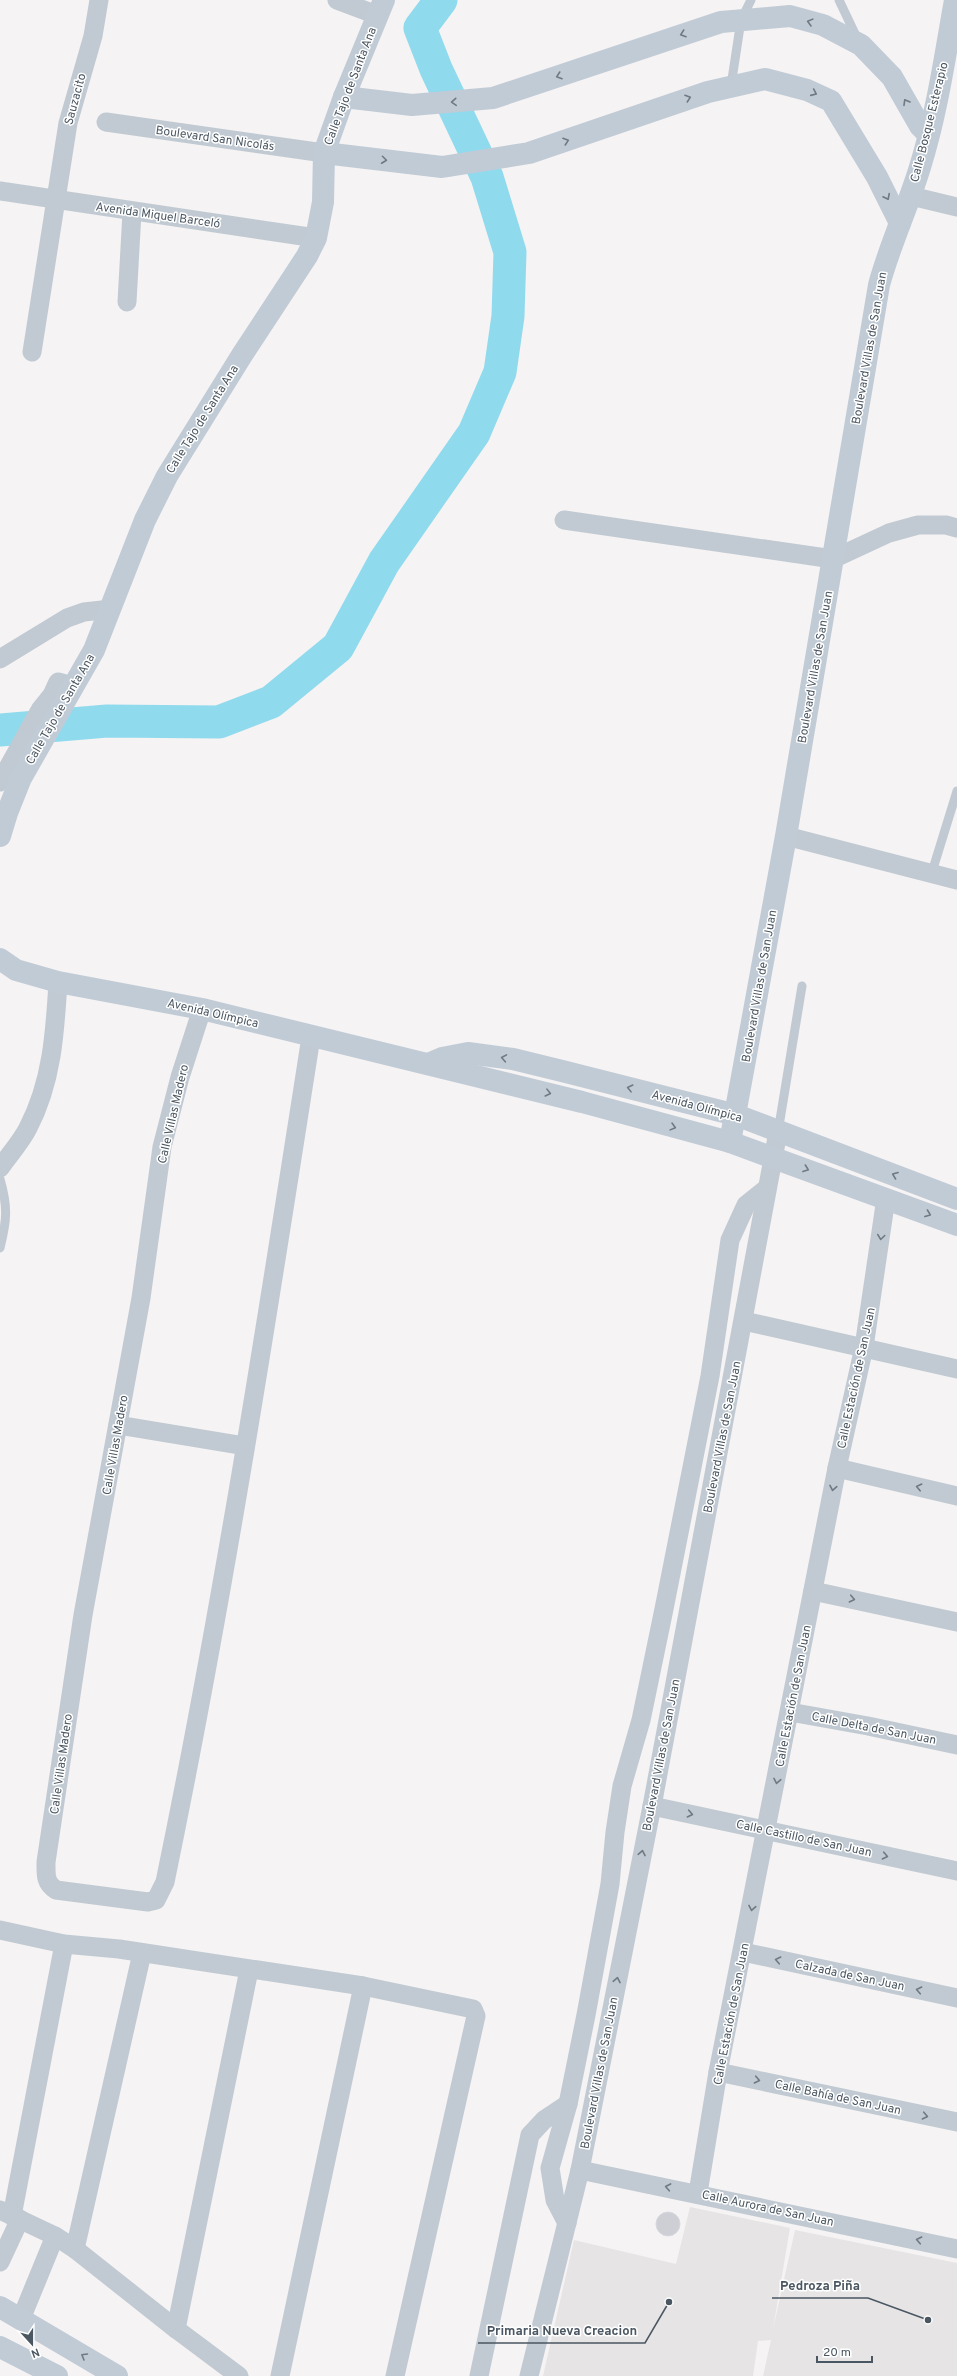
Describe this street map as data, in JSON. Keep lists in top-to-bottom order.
{
  "streets": {
    "street": [
      "Calle Tajo de Santa Ana",
      "Sauzacito",
      "Calle Bosque Esterapio",
      "Boulevard San Nicolás",
      "Avenida Miquel Barceló",
      "Boulevard Villas de San Juan",
      "Avenida Olímpica",
      "Calle Villas Madero",
      "Calle Estación de San Juan",
      "Calle Delta de San Juan",
      "Calle Castillo de San Juan",
      "Calzada de San Juan",
      "Calle Bahía de San Juan",
      "Calle Aurora de San Juan"
    ]
  },
  "crossings": [
    ["Calle Tajo de Santa Ana", "Boulevard San Nicolás"],
    ["Calle Tajo de Santa Ana", "Avenida Miquel Barceló"],
    ["Sauzacito", "Avenida Miquel Barceló"],
    ["Calle Bosque Esterapio", "Boulevard Villas de San Juan"],
    ["Boulevard Villas de San Juan", "Avenida Olímpica"],
    ["Boulevard Villas de San Juan", "Calle Castillo de San Juan"],
    ["Boulevard Villas de San Juan", "Calle Aurora de San Juan"],
    ["Avenida Olímpica", "Calle Villas Madero"],
    ["Avenida Olímpica", "Calle Estación de San Juan"],
    ["Calle Estación de San Juan", "Calle Delta de San Juan"],
    ["Calle Estación de San Juan", "Calle Castillo de San Juan"],
    ["Calle Estación de San Juan", "Calzada de San Juan"],
    ["Calle Estación de San Juan", "Calle Bahía de San Juan"],
    ["Calle Estación de San Juan", "Calle Aurora de San Juan"]
  ],
  "one_way": [
    "Calle Castillo de San Juan",
    "Calzada de San Juan",
    "Calle Bahía de San Juan",
    "Calle Aurora de San Juan"
  ],
  "places": ["Primaria Nueva Creacion", "Pedroza Piña"],
  "scale_bar": "20 m",
  "north": "bottom"
}
